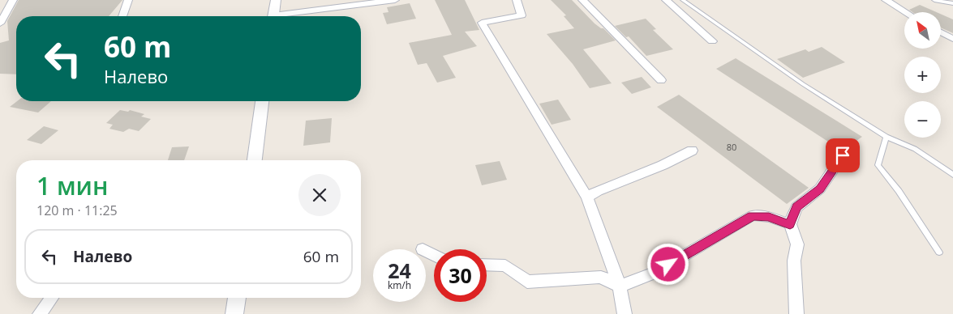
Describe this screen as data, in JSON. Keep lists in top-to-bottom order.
{
  "house_numbers": ["80"],
  "north": "top left",
  "page": {
    "map_buttons": ["+", "−"],
    "turn": ["60 m", "Налево"],
    "heading": ["1 мин", "120 m · 11:25"],
    "list": [
      {
        "name": "Налево",
        "value": "60 m"
      }
    ],
    "speed": "24 km/h",
    "limit": "30"
  }
}
